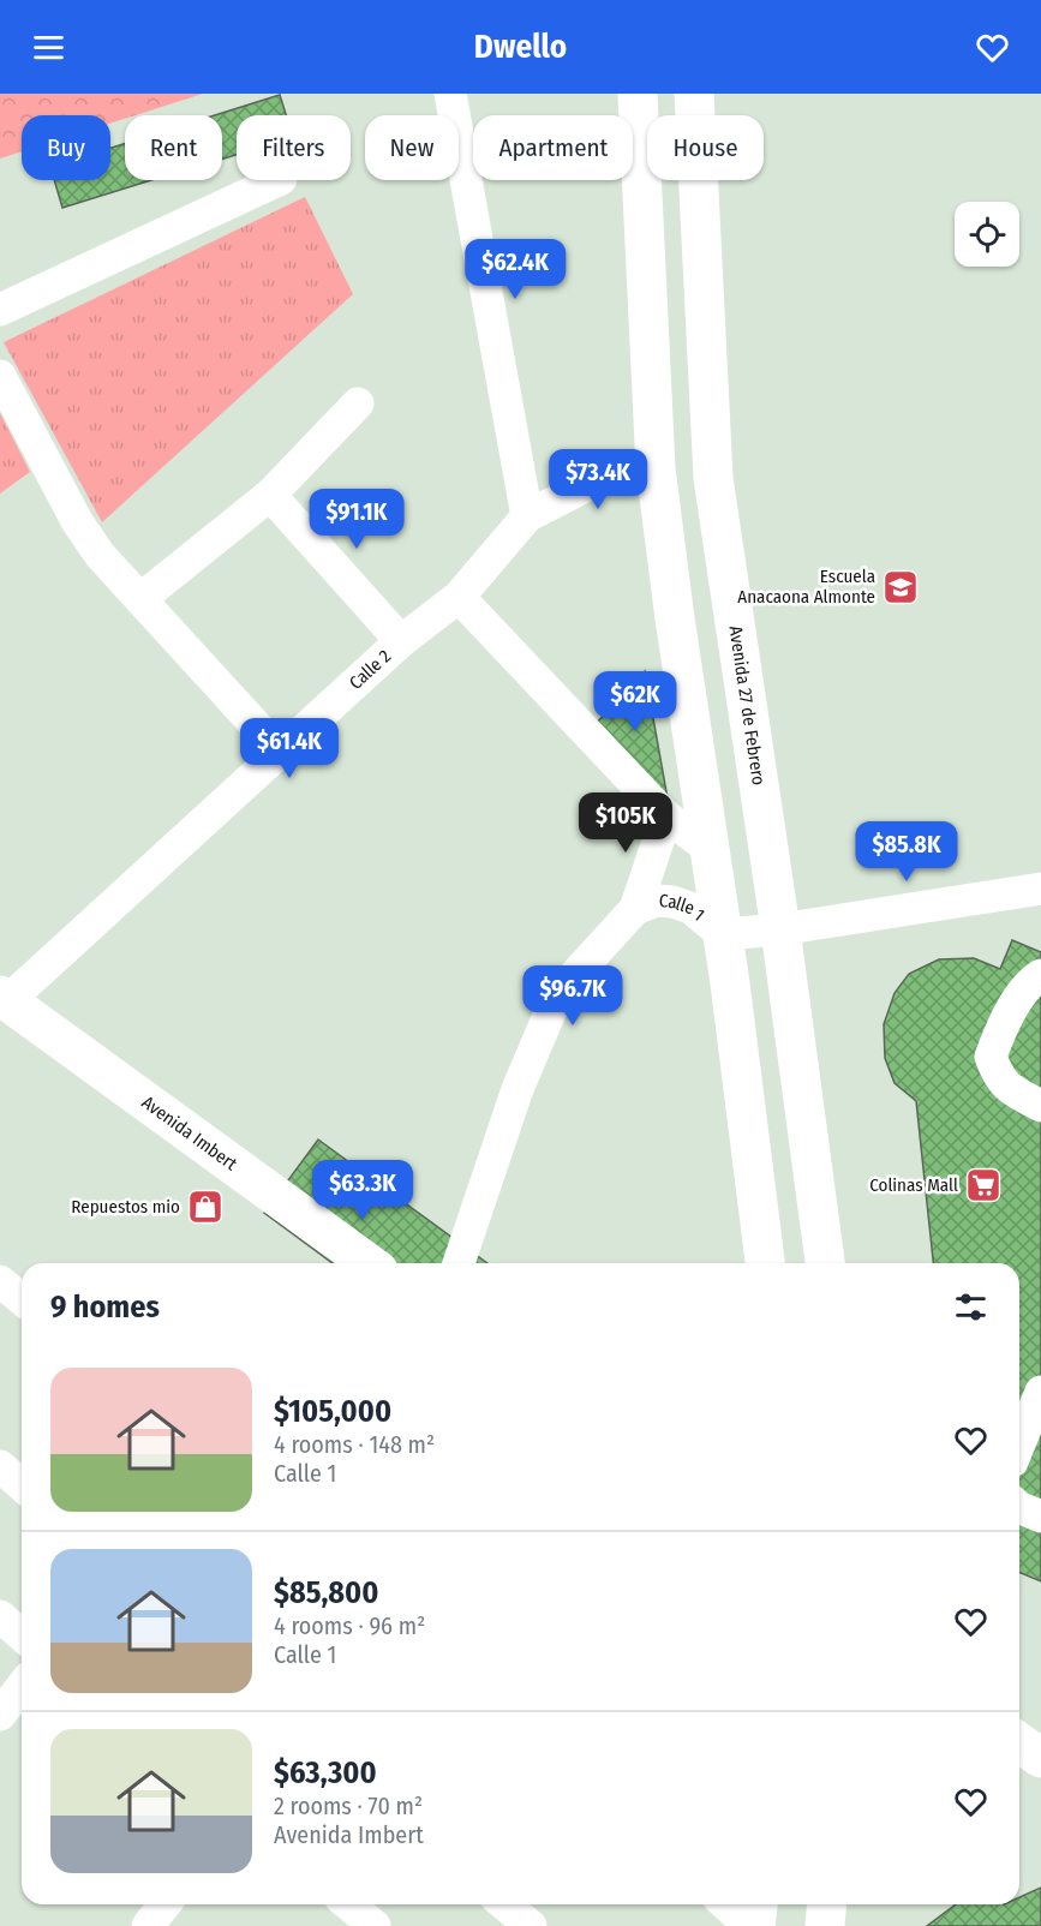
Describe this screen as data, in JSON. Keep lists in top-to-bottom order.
{
  "streets": {
    "main road": ["Avenida 27 de Febrero", "Avenida Imbert"],
    "street": ["Calle 2", "Calle 1"]
  },
  "crossings": [
    ["Calle 2", "Avenida Imbert"],
    ["Avenida 27 de Febrero", "Calle 1"]
  ],
  "places": {
    "school or university": ["Escuela Anacaona Almonte"],
    "supermarket": ["Colinas Mall"],
    "shop": ["Repuestos mio"]
  },
  "page": {
    "header": "Dwello",
    "chip": [
      "Buy",
      "Rent",
      "Filters",
      "New",
      "Apartment",
      "House"
    ],
    "price": [
      "$62.4K",
      "$73.4K",
      "$91.1K",
      "$62K",
      "$61.4K",
      "$105K",
      "$85.8K",
      "$96.7K",
      "$63.3K"
    ],
    "heading": "9 homes",
    "list": [
      {
        "name": "$105,000",
        "note": "4 rooms · 148 m² · Calle 1"
      },
      {
        "name": "$85,800",
        "note": "4 rooms · 96 m² · Calle 1"
      },
      {
        "name": "$63,300",
        "note": "2 rooms · 70 m² · Avenida Imbert"
      }
    ]
  }
}
